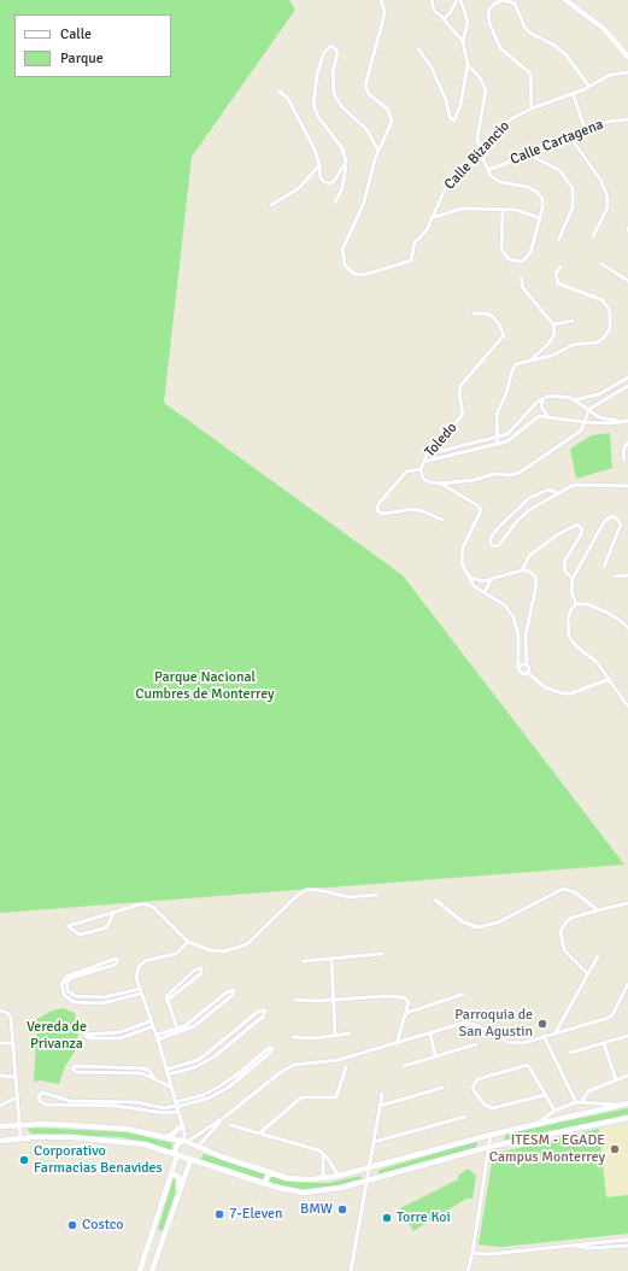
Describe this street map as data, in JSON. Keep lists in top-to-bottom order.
{
  "streets": {
    "street": ["Calle Cartagena", "Calle Bizancio", "Toledo"]
  },
  "parks": ["Parque Nacional Cumbres de Monterrey", "Vereda de Privanza"],
  "places": [
    "Parroquia de San Agustin",
    "ITESM - EGADE Campus Monterrey",
    "Corporativo Farmacias Benavides",
    "BMW",
    "7-Eleven",
    "Torre Koi",
    "Costco"
  ],
  "legend": ["Calle", "Parque"]
}
